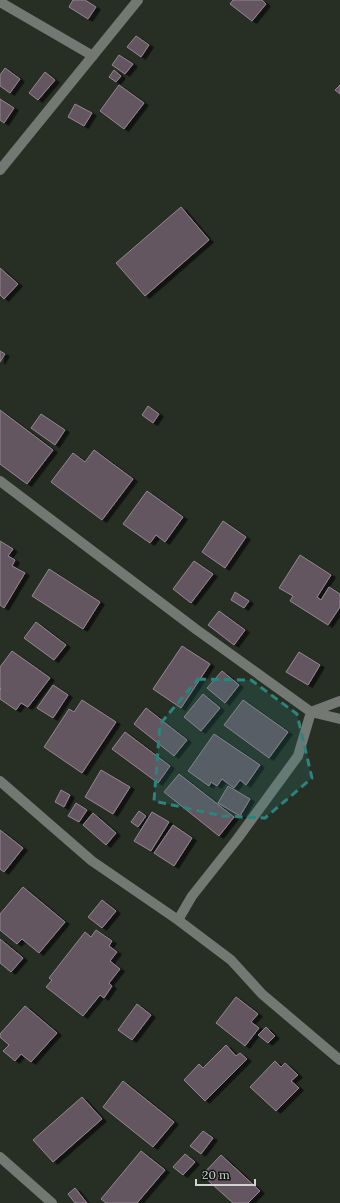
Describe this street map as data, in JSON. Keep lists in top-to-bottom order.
{
  "scale_bar": "20 m"
}
